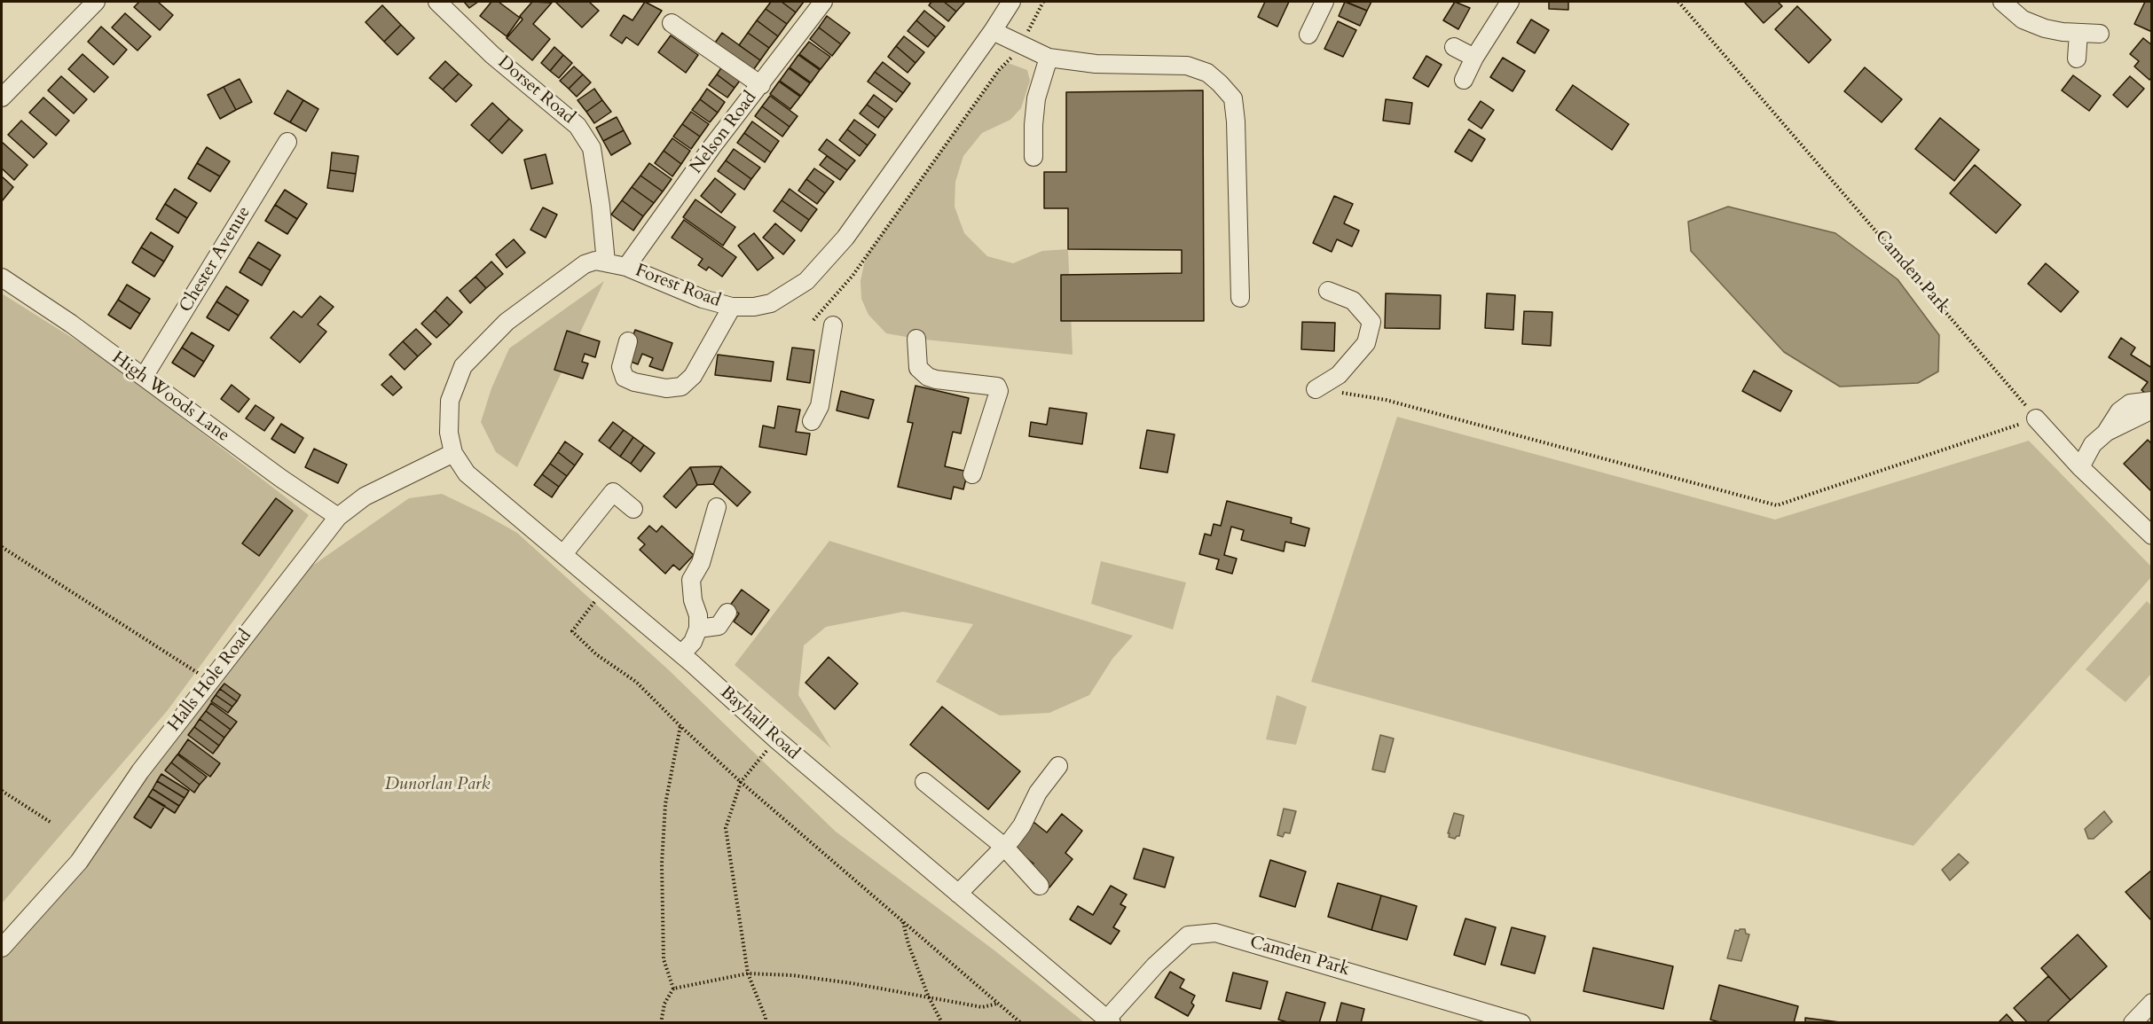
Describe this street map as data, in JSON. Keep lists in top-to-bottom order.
{
  "streets": {
    "street": [
      "Dorset Road",
      "Nelson Road",
      "Chester Avenue",
      "Camden Park",
      "Forest Road",
      "High Woods Lane",
      "Halls Hole Road",
      "Bayhall Road"
    ]
  },
  "crossings": [
    ["Dorset Road", "Forest Road"],
    ["Nelson Road", "Forest Road"],
    ["Chester Avenue", "High Woods Lane"],
    ["Camden Park", "Bayhall Road"],
    ["Forest Road", "Bayhall Road"],
    ["High Woods Lane", "Halls Hole Road"],
    ["Halls Hole Road", "Bayhall Road"]
  ],
  "parks": ["Dunorlan Park"]
}
